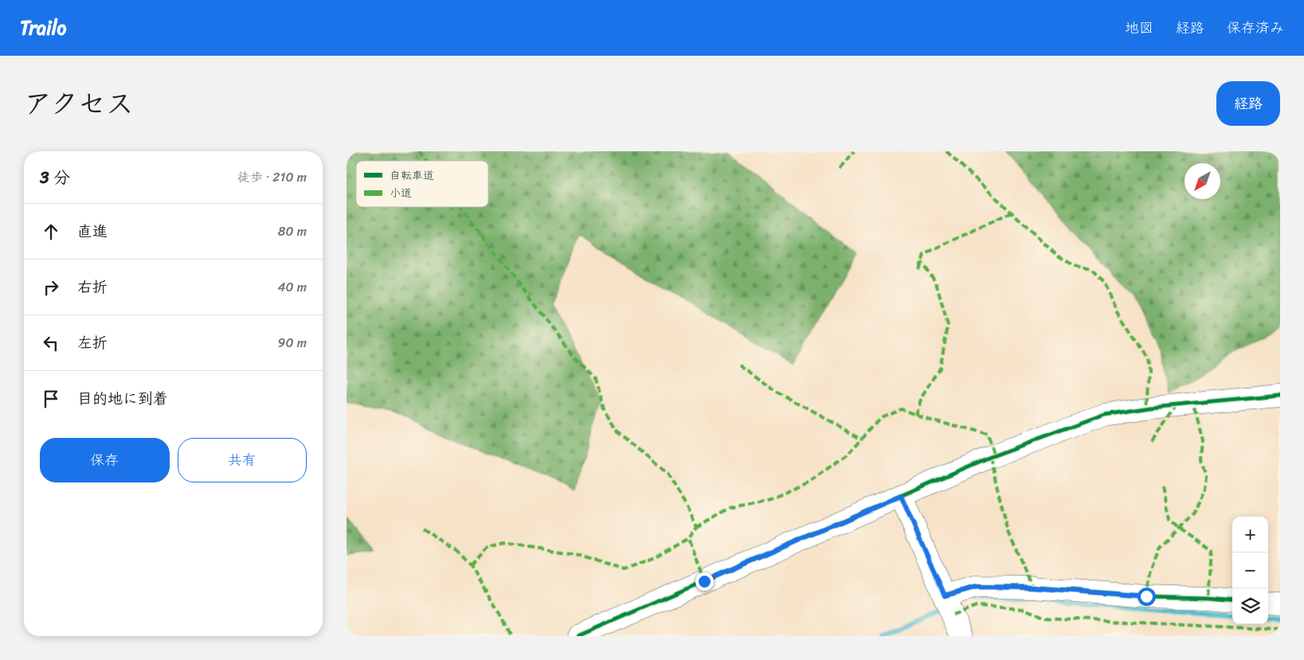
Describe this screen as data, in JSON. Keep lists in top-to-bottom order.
{
  "legend": ["自転車道", "小道"],
  "north": "bottom left",
  "page": {
    "header": "Trailo",
    "nav": ["地図", "経路", "保存済み"],
    "title": "アクセス",
    "buttons": [
      "経路",
      ["保存", "共有"]
    ],
    "heading": ["3 分", "徒歩 · 210 m"],
    "list": [
      ["直進", "80 m"],
      ["右折", "40 m"],
      ["左折", "90 m"],
      "目的地に到着"
    ],
    "map_buttons": ["+", "−"]
  }
}
